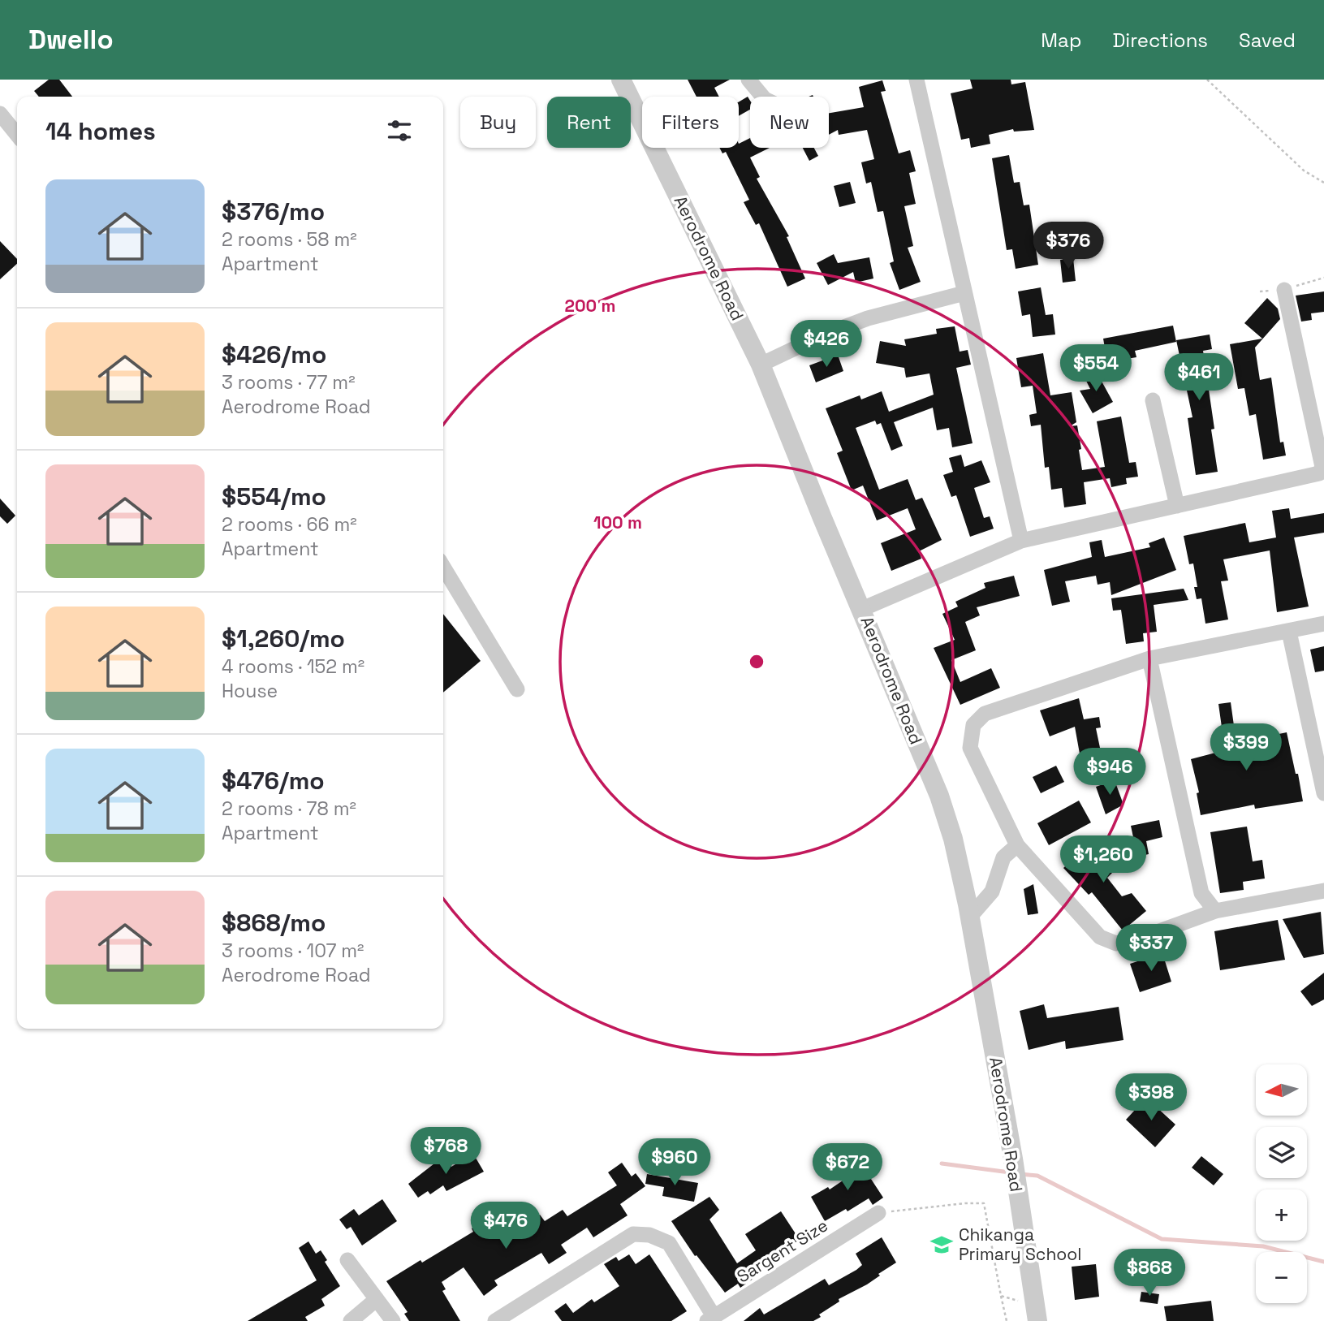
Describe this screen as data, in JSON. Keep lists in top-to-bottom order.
{
  "streets": {
    "street": ["Aerodrome Road", "Sargent Size"]
  },
  "places": {
    "school or university": ["Chikanga Primary School"]
  },
  "north": "left",
  "page": {
    "header": "Dwello",
    "nav": ["Map", "Directions", "Saved"],
    "chip": [
      "Buy",
      "Rent",
      "Filters",
      "New"
    ],
    "heading": "14 homes",
    "list": [
      {
        "name": "$376/mo",
        "note": "2 rooms · 58 m² · Apartment"
      },
      {
        "name": "$426/mo",
        "note": "3 rooms · 77 m² · Aerodrome Road"
      },
      {
        "name": "$554/mo",
        "note": "2 rooms · 66 m² · Apartment"
      },
      {
        "name": "$1,260/mo",
        "note": "4 rooms · 152 m² · House"
      },
      {
        "name": "$476/mo",
        "note": "2 rooms · 78 m² · Apartment"
      },
      {
        "name": "$868/mo",
        "note": "3 rooms · 107 m² · Aerodrome Road"
      }
    ],
    "price": [
      "$376",
      "$426",
      "$554",
      "$461",
      "$399",
      "$946",
      "$1,260",
      "$337",
      "$398",
      "$768",
      "$960",
      "$672",
      "$476",
      "$868"
    ],
    "map_buttons": ["+", "−"]
  },
  "rings": ["200 m", "100 m"]
}
